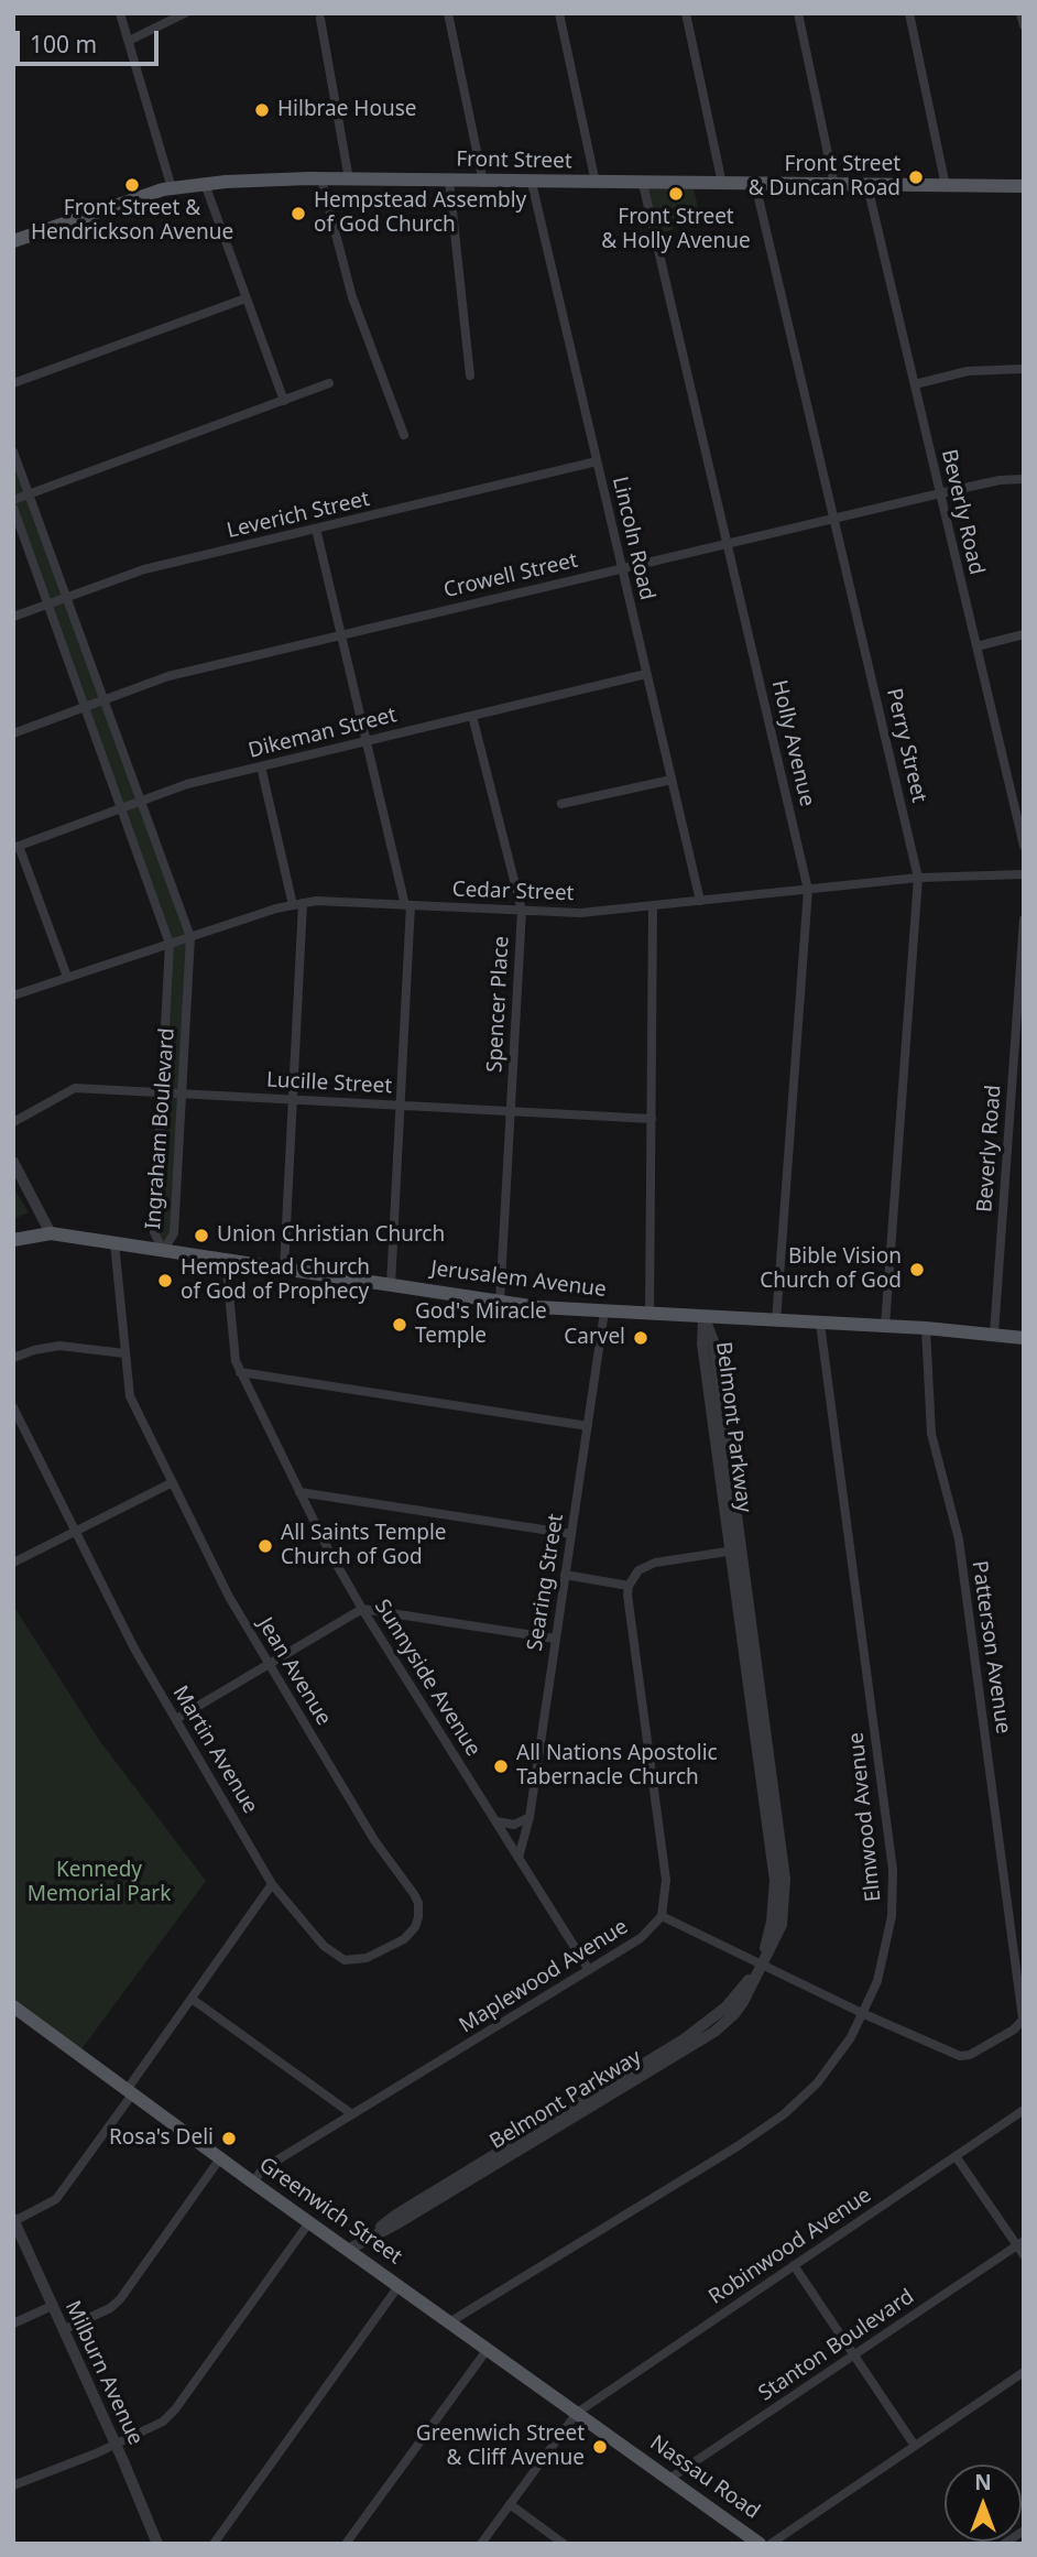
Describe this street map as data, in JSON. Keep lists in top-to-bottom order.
{
  "streets": {
    "main road": [
      "Front Street",
      "Jerusalem Avenue",
      "Greenwich Street",
      "Nassau Road"
    ],
    "street": [
      "Beverly Road",
      "Leverich Street",
      "Lincoln Road",
      "Crowell Street",
      "Dikeman Street",
      "Holly Avenue",
      "Perry Street",
      "Cedar Street",
      "Spencer Place",
      "Lucille Street",
      "Ingraham Boulevard",
      "Belmont Parkway",
      "Searing Street",
      "Patterson Avenue",
      "Jean Avenue",
      "Sunnyside Avenue",
      "Martin Avenue",
      "Elmwood Avenue",
      "Maplewood Avenue",
      "Robinwood Avenue",
      "Stanton Boulevard",
      "Milburn Avenue"
    ]
  },
  "crossings": [
    ["Front Street", "Beverly Road"],
    ["Front Street", "Lincoln Road"],
    ["Front Street", "Holly Avenue"],
    ["Front Street", "Perry Street"],
    ["Beverly Road", "Crowell Street"],
    ["Beverly Road", "Jerusalem Avenue"],
    ["Leverich Street", "Lincoln Road"],
    ["Leverich Street", "Ingraham Boulevard"],
    ["Lincoln Road", "Crowell Street"],
    ["Lincoln Road", "Dikeman Street"],
    ["Lincoln Road", "Cedar Street"],
    ["Crowell Street", "Holly Avenue"],
    ["Crowell Street", "Perry Street"],
    ["Crowell Street", "Ingraham Boulevard"],
    ["Dikeman Street", "Spencer Place"],
    ["Dikeman Street", "Ingraham Boulevard"],
    ["Holly Avenue", "Cedar Street"],
    ["Holly Avenue", "Jerusalem Avenue"],
    ["Perry Street", "Cedar Street"],
    ["Perry Street", "Jerusalem Avenue"],
    ["Cedar Street", "Spencer Place"],
    ["Cedar Street", "Ingraham Boulevard"],
    ["Spencer Place", "Lucille Street"],
    ["Spencer Place", "Jerusalem Avenue"],
    ["Lucille Street", "Ingraham Boulevard"],
    ["Ingraham Boulevard", "Jerusalem Avenue"],
    ["Jerusalem Avenue", "Belmont Parkway"],
    ["Jerusalem Avenue", "Searing Street"],
    ["Jerusalem Avenue", "Patterson Avenue"],
    ["Jerusalem Avenue", "Jean Avenue"],
    ["Jerusalem Avenue", "Sunnyside Avenue"],
    ["Jerusalem Avenue", "Elmwood Avenue"],
    ["Belmont Parkway", "Greenwich Street"],
    ["Searing Street", "Sunnyside Avenue"],
    ["Jean Avenue", "Martin Avenue"],
    ["Sunnyside Avenue", "Maplewood Avenue"],
    ["Elmwood Avenue", "Greenwich Street"],
    ["Maplewood Avenue", "Greenwich Street"],
    ["Greenwich Street", "Robinwood Avenue"],
    ["Greenwich Street", "Nassau Road"],
    ["Stanton Boulevard", "Nassau Road"]
  ],
  "parks": ["Kennedy Memorial Park"],
  "places": [
    "Hilbrae House",
    "Front Street & Duncan Road",
    "Front Street & Hendrickson Avenue",
    "Front Street & Holly Avenue",
    "Hempstead Assembly of God Church",
    "Union Christian Church",
    "Bible Vision Church of God",
    "Hempstead Church of God of Prophecy",
    "God's Miracle Temple",
    "Carvel",
    "All Saints Temple Church of God",
    "All Nations Apostolic Tabernacle Church",
    "Rosa's Deli",
    "Greenwich Street & Cliff Avenue"
  ],
  "scale_bar": "100 m",
  "north": "top"
}
